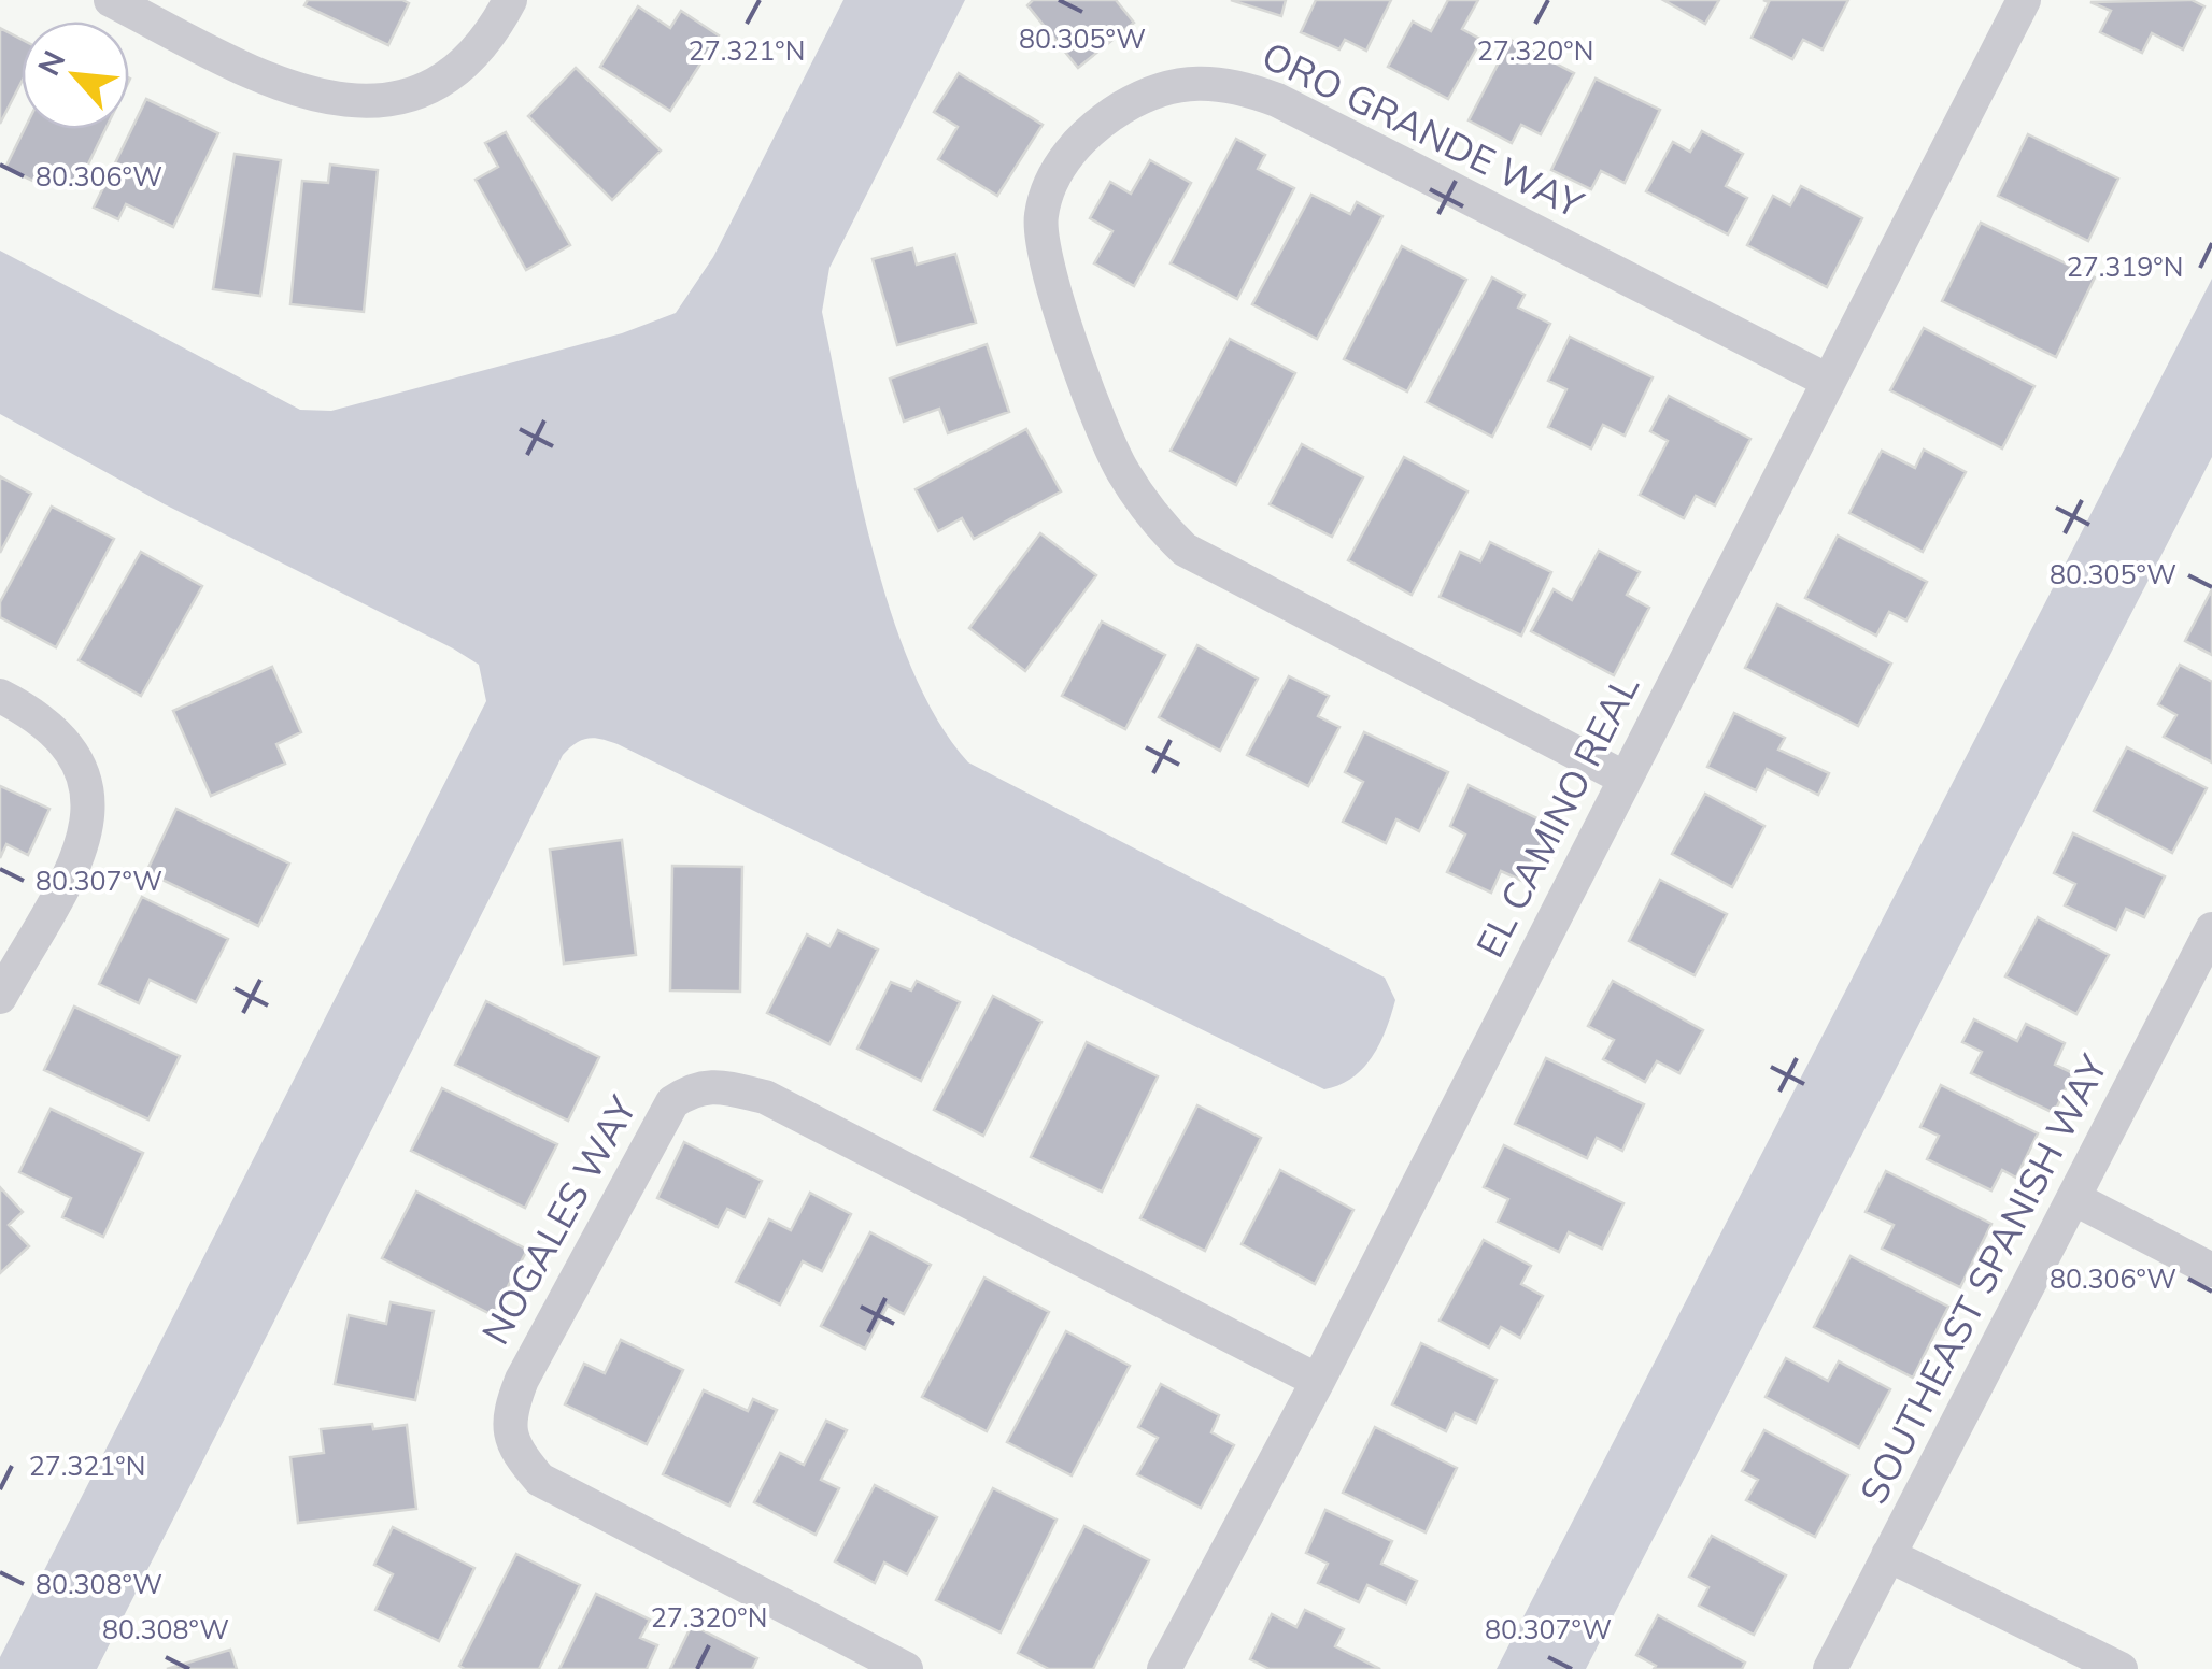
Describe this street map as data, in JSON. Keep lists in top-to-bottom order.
{
  "streets": {
    "street": [
      "ORO GRANDE WAY",
      "EL CAMINO REAL",
      "NOGALES WAY",
      "SOUTHEAST SPANISH WAY"
    ]
  },
  "crossings": [
    ["ORO GRANDE WAY", "EL CAMINO REAL"],
    ["EL CAMINO REAL", "NOGALES WAY"]
  ],
  "north": "top left",
  "coordinates": [
    "80.305°W",
    "27.321°N",
    "27.320°N",
    "80.306°W",
    "27.319°N",
    "80.307°W",
    "80.308°W"
  ]
}
